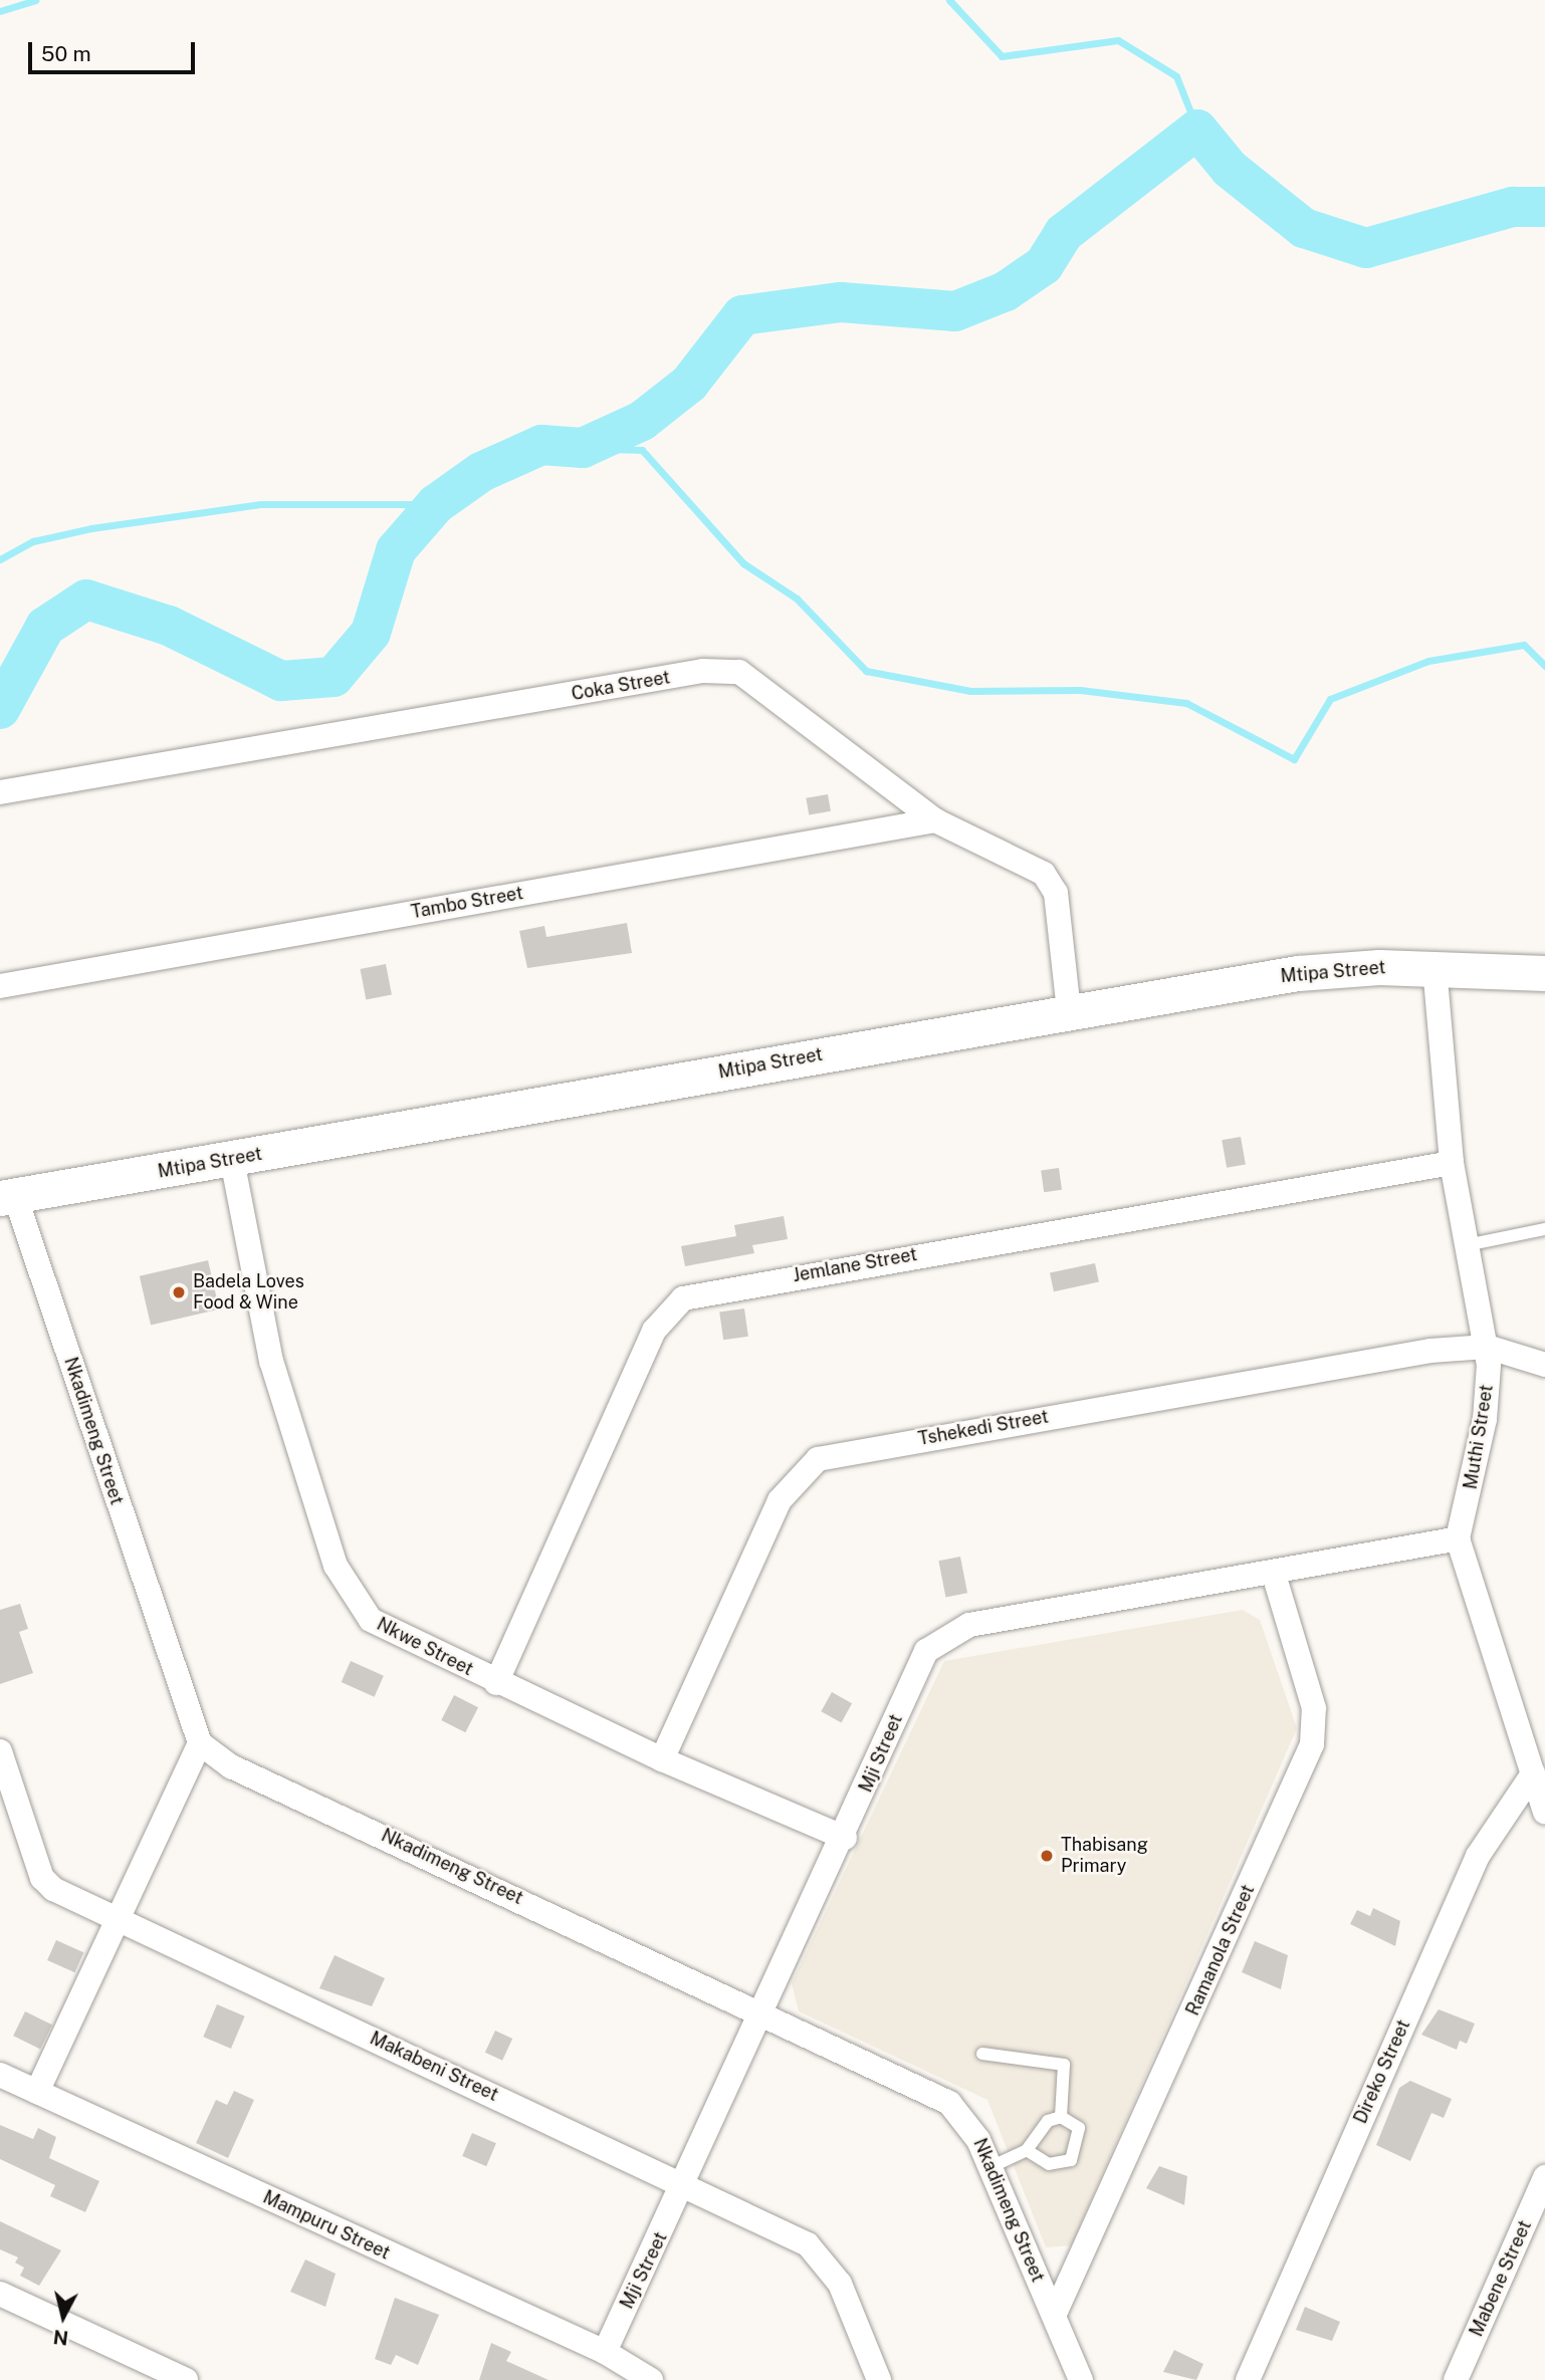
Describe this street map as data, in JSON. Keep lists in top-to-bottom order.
{
  "streets": {
    "street": [
      "Coka Street",
      "Tambo Street",
      "Mtipa Street",
      "Jemlane Street",
      "Tshekedi Street",
      "Nkadimeng Street",
      "Muthi Street",
      "Nkwe Street",
      "Mji Street",
      "Ramanola Street",
      "Makabeni Street",
      "Direko Street",
      "Mampuru Street",
      "Mabene Street"
    ]
  },
  "crossings": [
    ["Coka Street", "Tambo Street"],
    ["Coka Street", "Mtipa Street"],
    ["Mtipa Street", "Nkadimeng Street"],
    ["Mtipa Street", "Muthi Street"],
    ["Mtipa Street", "Nkwe Street"],
    ["Jemlane Street", "Muthi Street"],
    ["Jemlane Street", "Nkwe Street"],
    ["Tshekedi Street", "Muthi Street"],
    ["Tshekedi Street", "Nkwe Street"],
    ["Nkadimeng Street", "Mji Street"],
    ["Nkadimeng Street", "Ramanola Street"],
    ["Muthi Street", "Mji Street"],
    ["Nkwe Street", "Mji Street"],
    ["Mji Street", "Ramanola Street"],
    ["Mji Street", "Makabeni Street"],
    ["Mji Street", "Mampuru Street"]
  ],
  "places": ["Badela Loves Food & Wine", "Thabisang Primary"],
  "scale_bar": "50 m",
  "north": "bottom"
}
